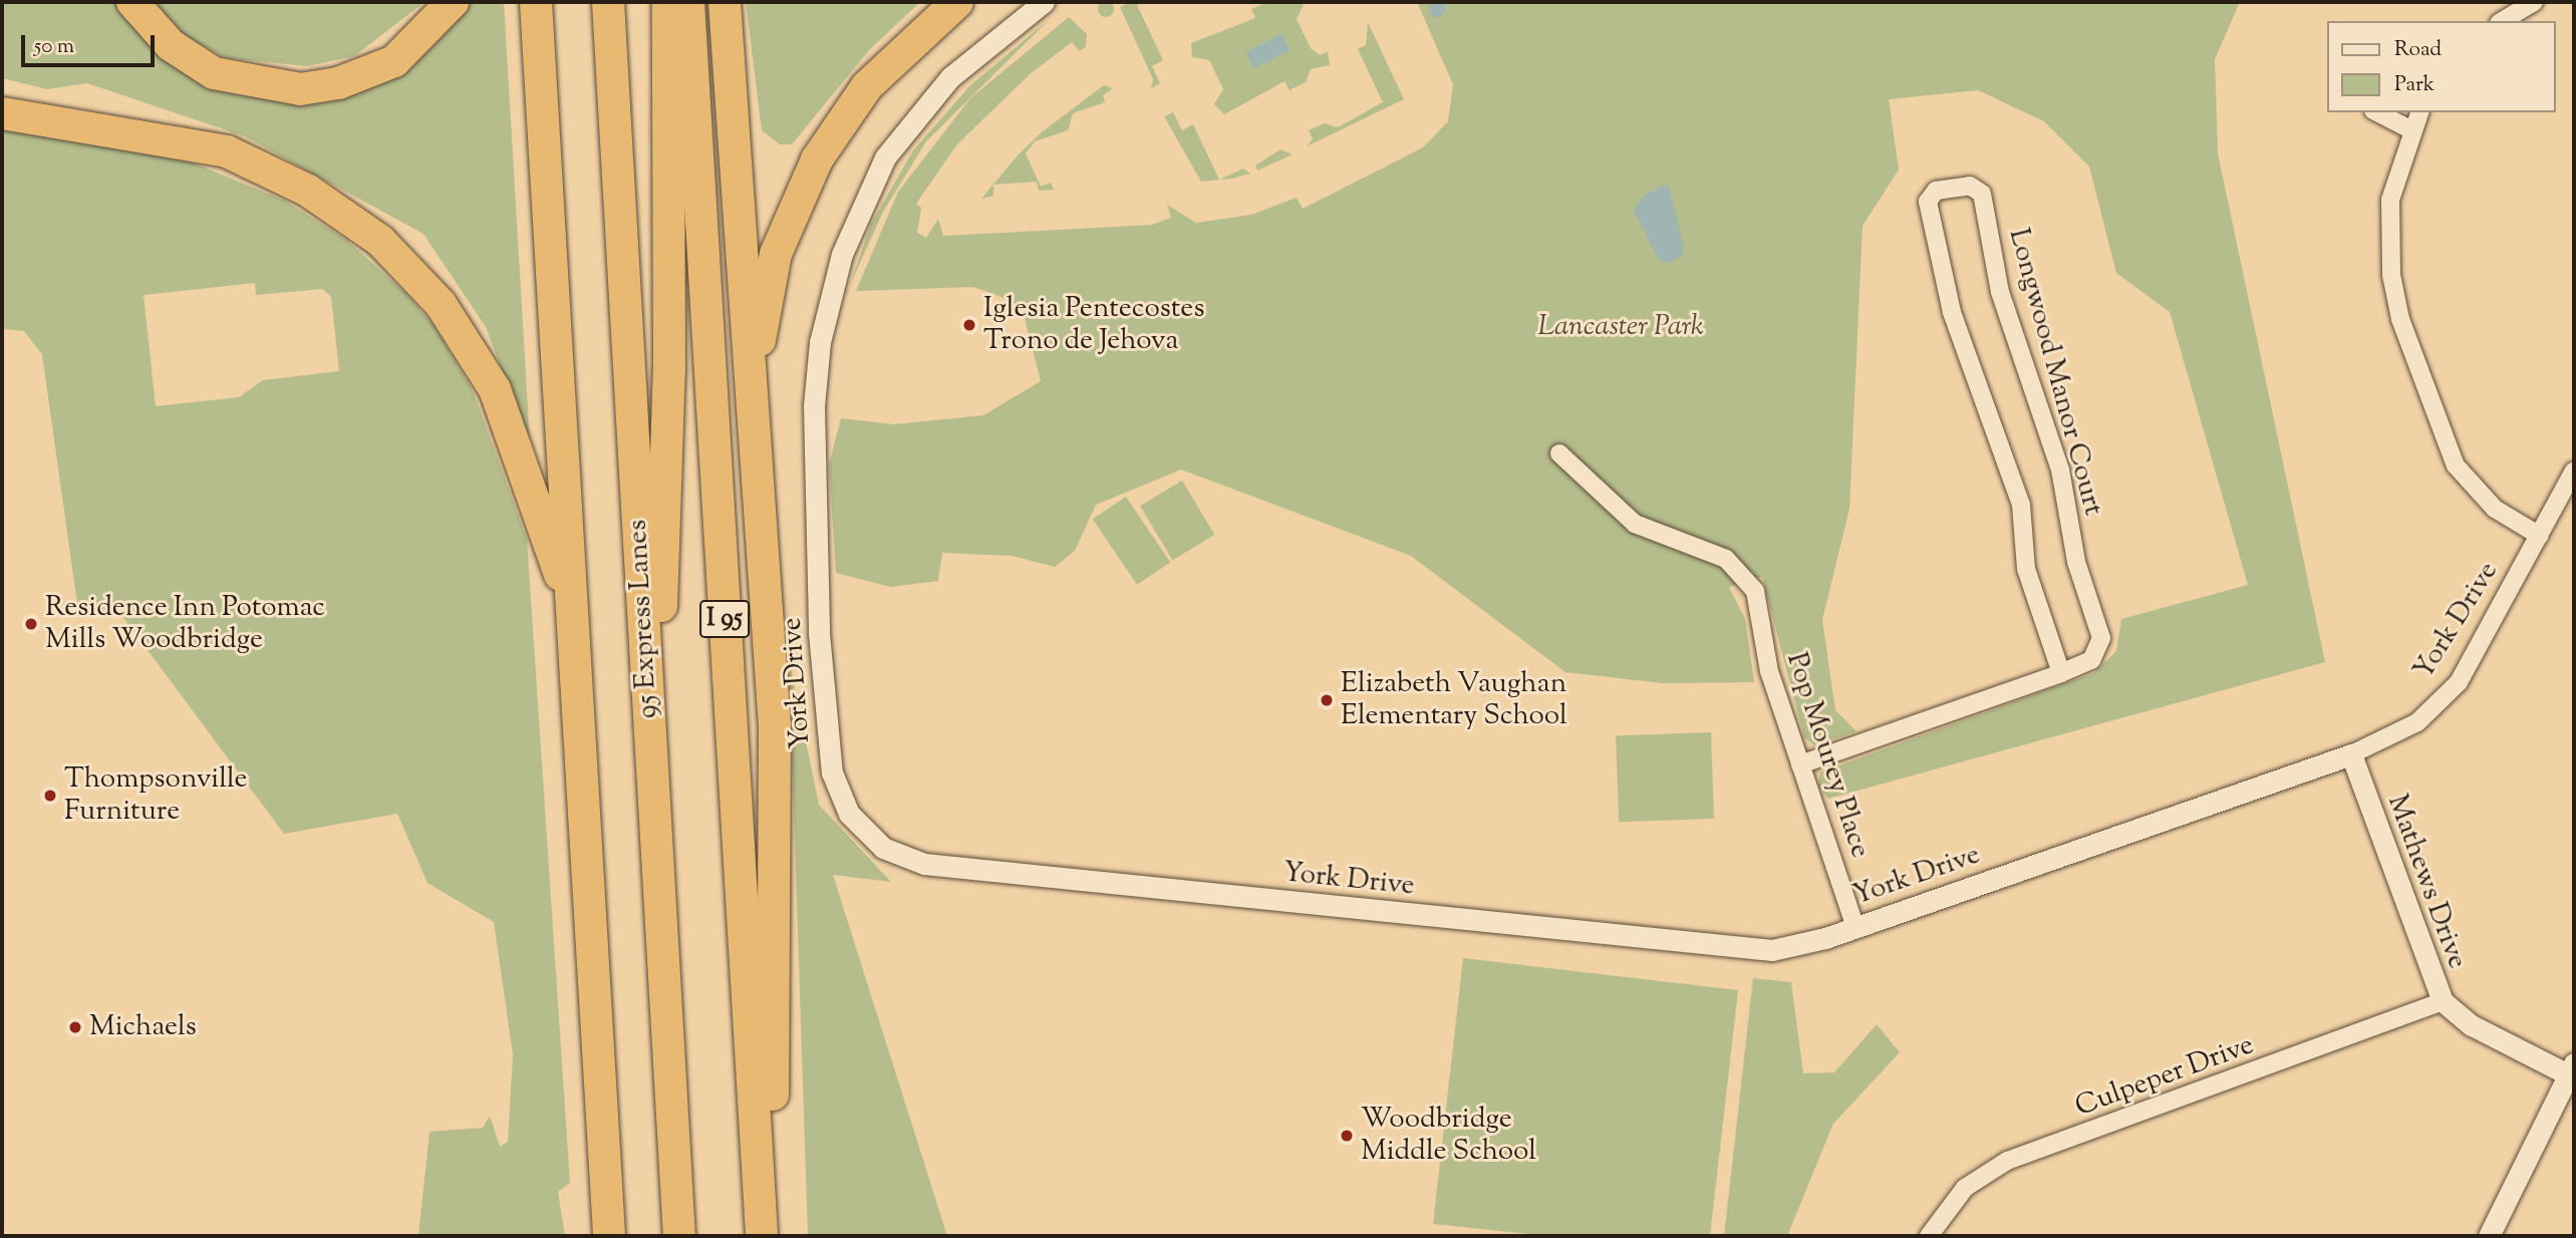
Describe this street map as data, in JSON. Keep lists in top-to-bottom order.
{
  "streets": {
    "highway": ["95 Express Lanes", "I 95"],
    "street": [
      "Longwood Manor Court",
      "York Drive",
      "Pop Mourey Place",
      "Mathews Drive",
      "Culpeper Drive"
    ]
  },
  "crossings": [
    ["Longwood Manor Court", "Pop Mourey Place"],
    ["York Drive", "Pop Mourey Place"],
    ["York Drive", "Mathews Drive"],
    ["Mathews Drive", "Culpeper Drive"]
  ],
  "parks": ["Lancaster Park"],
  "places": [
    "Iglesia Pentecostes Trono de Jehova",
    "Residence Inn Potomac Mills Woodbridge",
    "Elizabeth Vaughan Elementary School",
    "Thompsonville Furniture",
    "Michaels",
    "Woodbridge Middle School"
  ],
  "legend": ["Road", "Park"],
  "scale_bar": "50 m"
}
